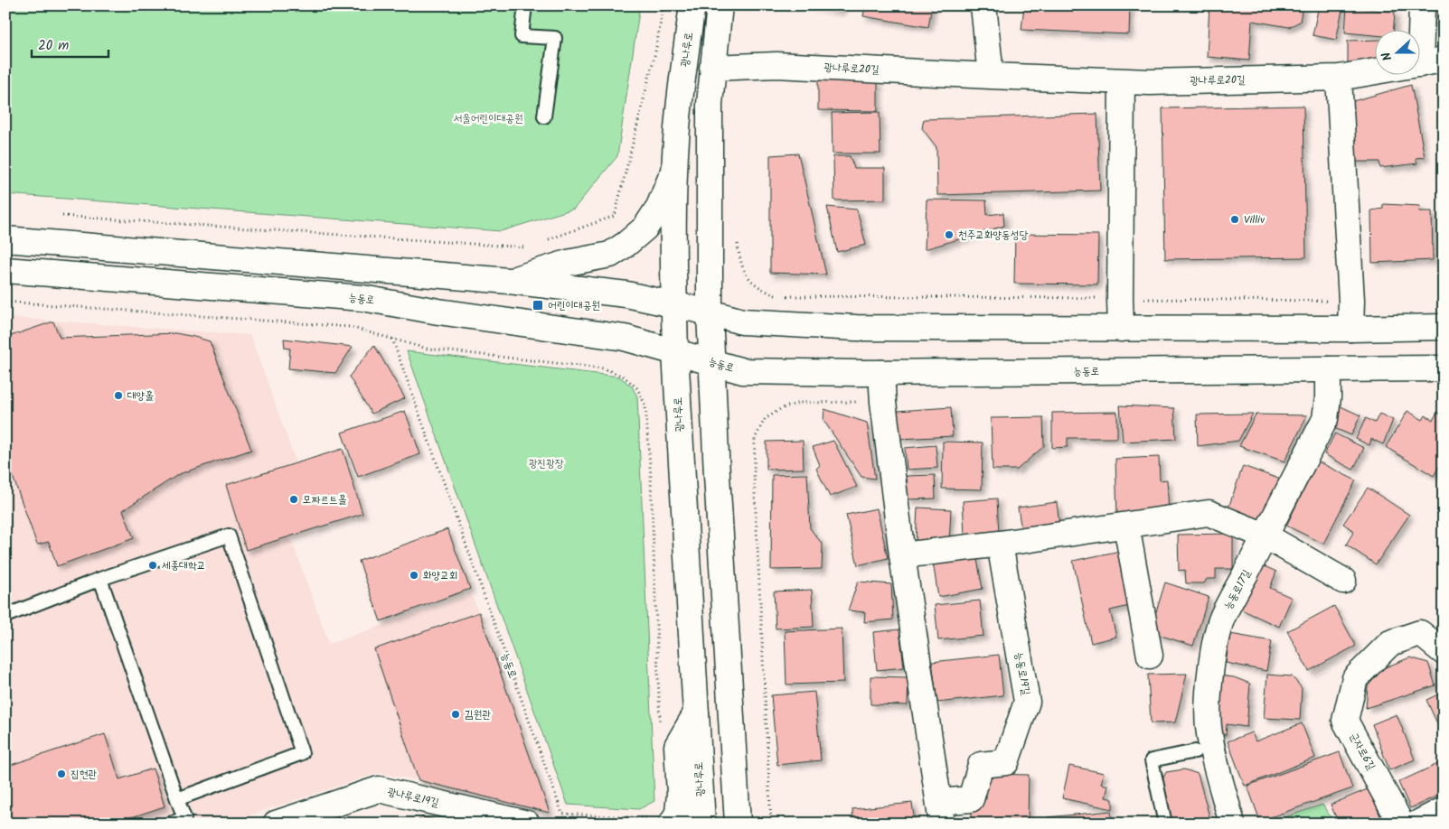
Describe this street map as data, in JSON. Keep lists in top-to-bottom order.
{
  "streets": {
    "main road": [
      "광나루로",
      "광나루로20길",
      "능동로",
      "능동로17길",
      "능동로19길",
      "군자로6길",
      "광나루로19길"
    ]
  },
  "crossings": [
    ["광나루로", "능동로"],
    ["능동로", "능동로17길"],
    ["능동로", "능동로19길"]
  ],
  "parks": ["서울어린이대공원", "광진광장"],
  "places": {
    "other": [
      "Villiv",
      "천주교화양동성당",
      "대양홀",
      "모짜르트홀",
      "세종대학교",
      "화양교회",
      "김원관",
      "집현관"
    ],
    "transit": ["어린이대공원"]
  },
  "scale_bar": "20 m",
  "north": "left"
}
